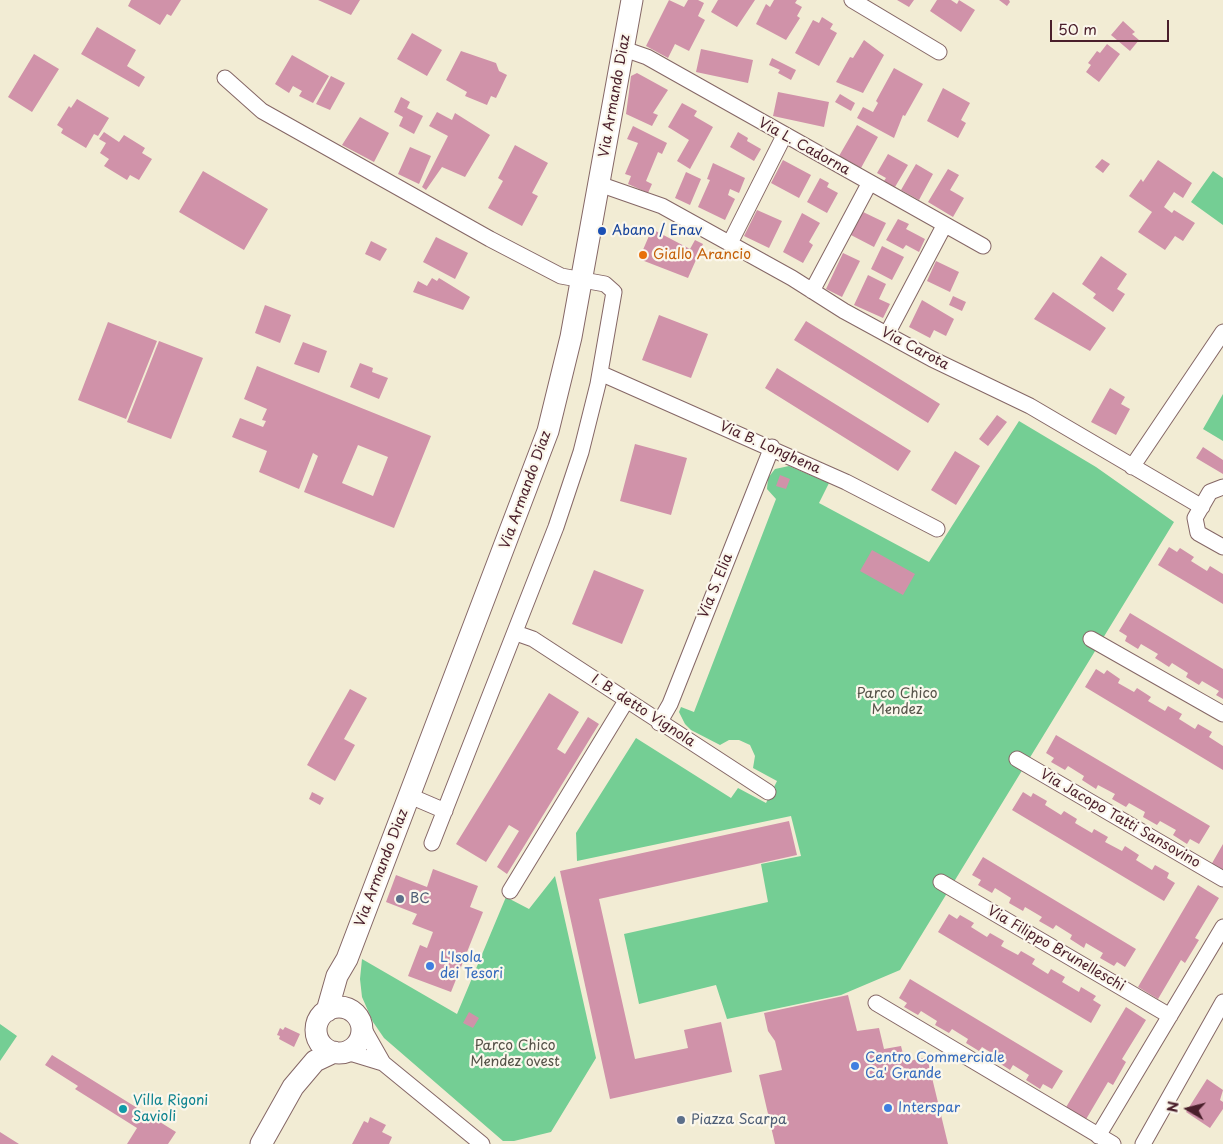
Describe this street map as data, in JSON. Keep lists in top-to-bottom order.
{
  "streets": {
    "street": [
      "Via Armando Diaz",
      "Via L. Cadorna",
      "Via Carota",
      "Via B. Longhena",
      "Via S. Elia",
      "I. B. detto Vignola",
      "Via Jacopo Tatti Sansovino",
      "Via Filippo Brunelleschi"
    ]
  },
  "crossings": [
    ["Via Armando Diaz", "Via L. Cadorna"],
    ["Via Armando Diaz", "Via Carota"],
    ["Via B. Longhena", "Via S. Elia"],
    ["Via S. Elia", "I. B. detto Vignola"]
  ],
  "parks": ["Parco Chico Mendez", "Parco Chico Mendez ovest"],
  "places": [
    "Abano / Enav",
    "Giallo Arancio",
    "BC",
    "L'Isola dei Tesori",
    "Centro Commerciale Ca' Grande",
    "Interspar",
    "Villa Rigoni Savioli",
    "Piazza Scarpa"
  ],
  "scale_bar": "50 m",
  "north": "left"
}
